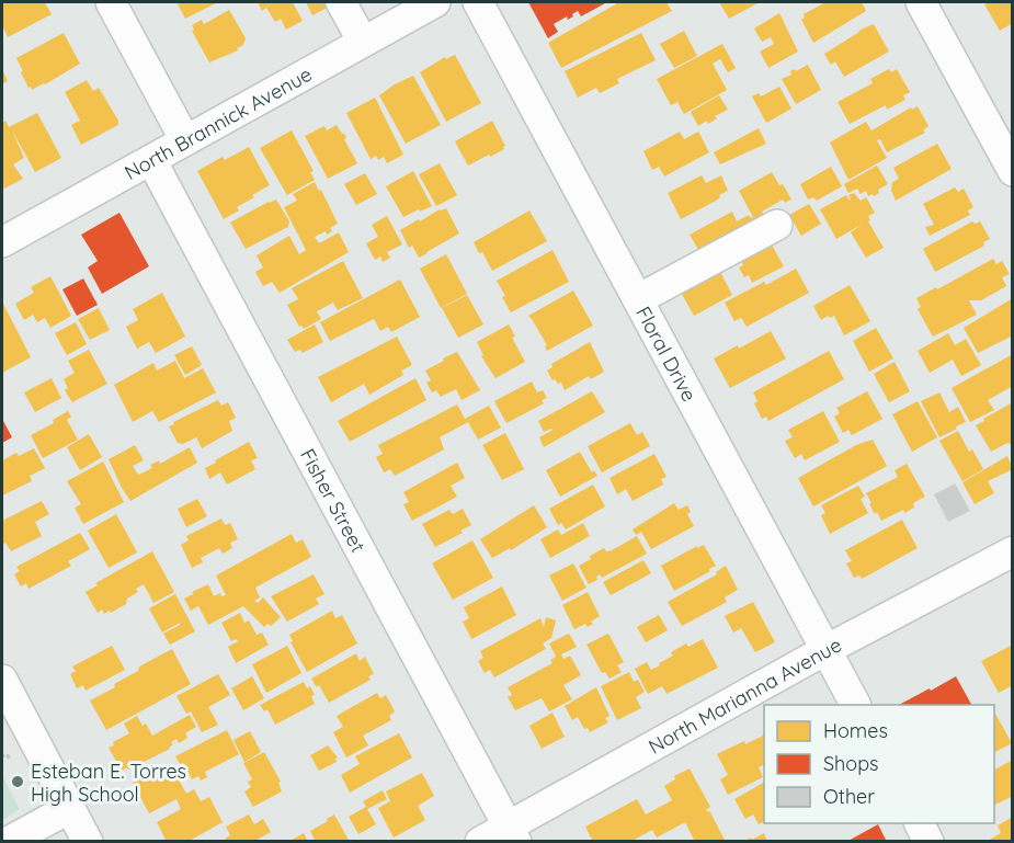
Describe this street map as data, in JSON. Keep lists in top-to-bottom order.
{
  "streets": {
    "street": [
      "North Brannick Avenue",
      "Floral Drive",
      "Fisher Street",
      "North Marianna Avenue"
    ]
  },
  "crossings": [
    ["North Brannick Avenue", "Fisher Street"],
    ["Floral Drive", "North Marianna Avenue"],
    ["Fisher Street", "North Marianna Avenue"]
  ],
  "places": ["Esteban E. Torres High School"],
  "legend": ["Homes", "Shops", "Other"]
}
